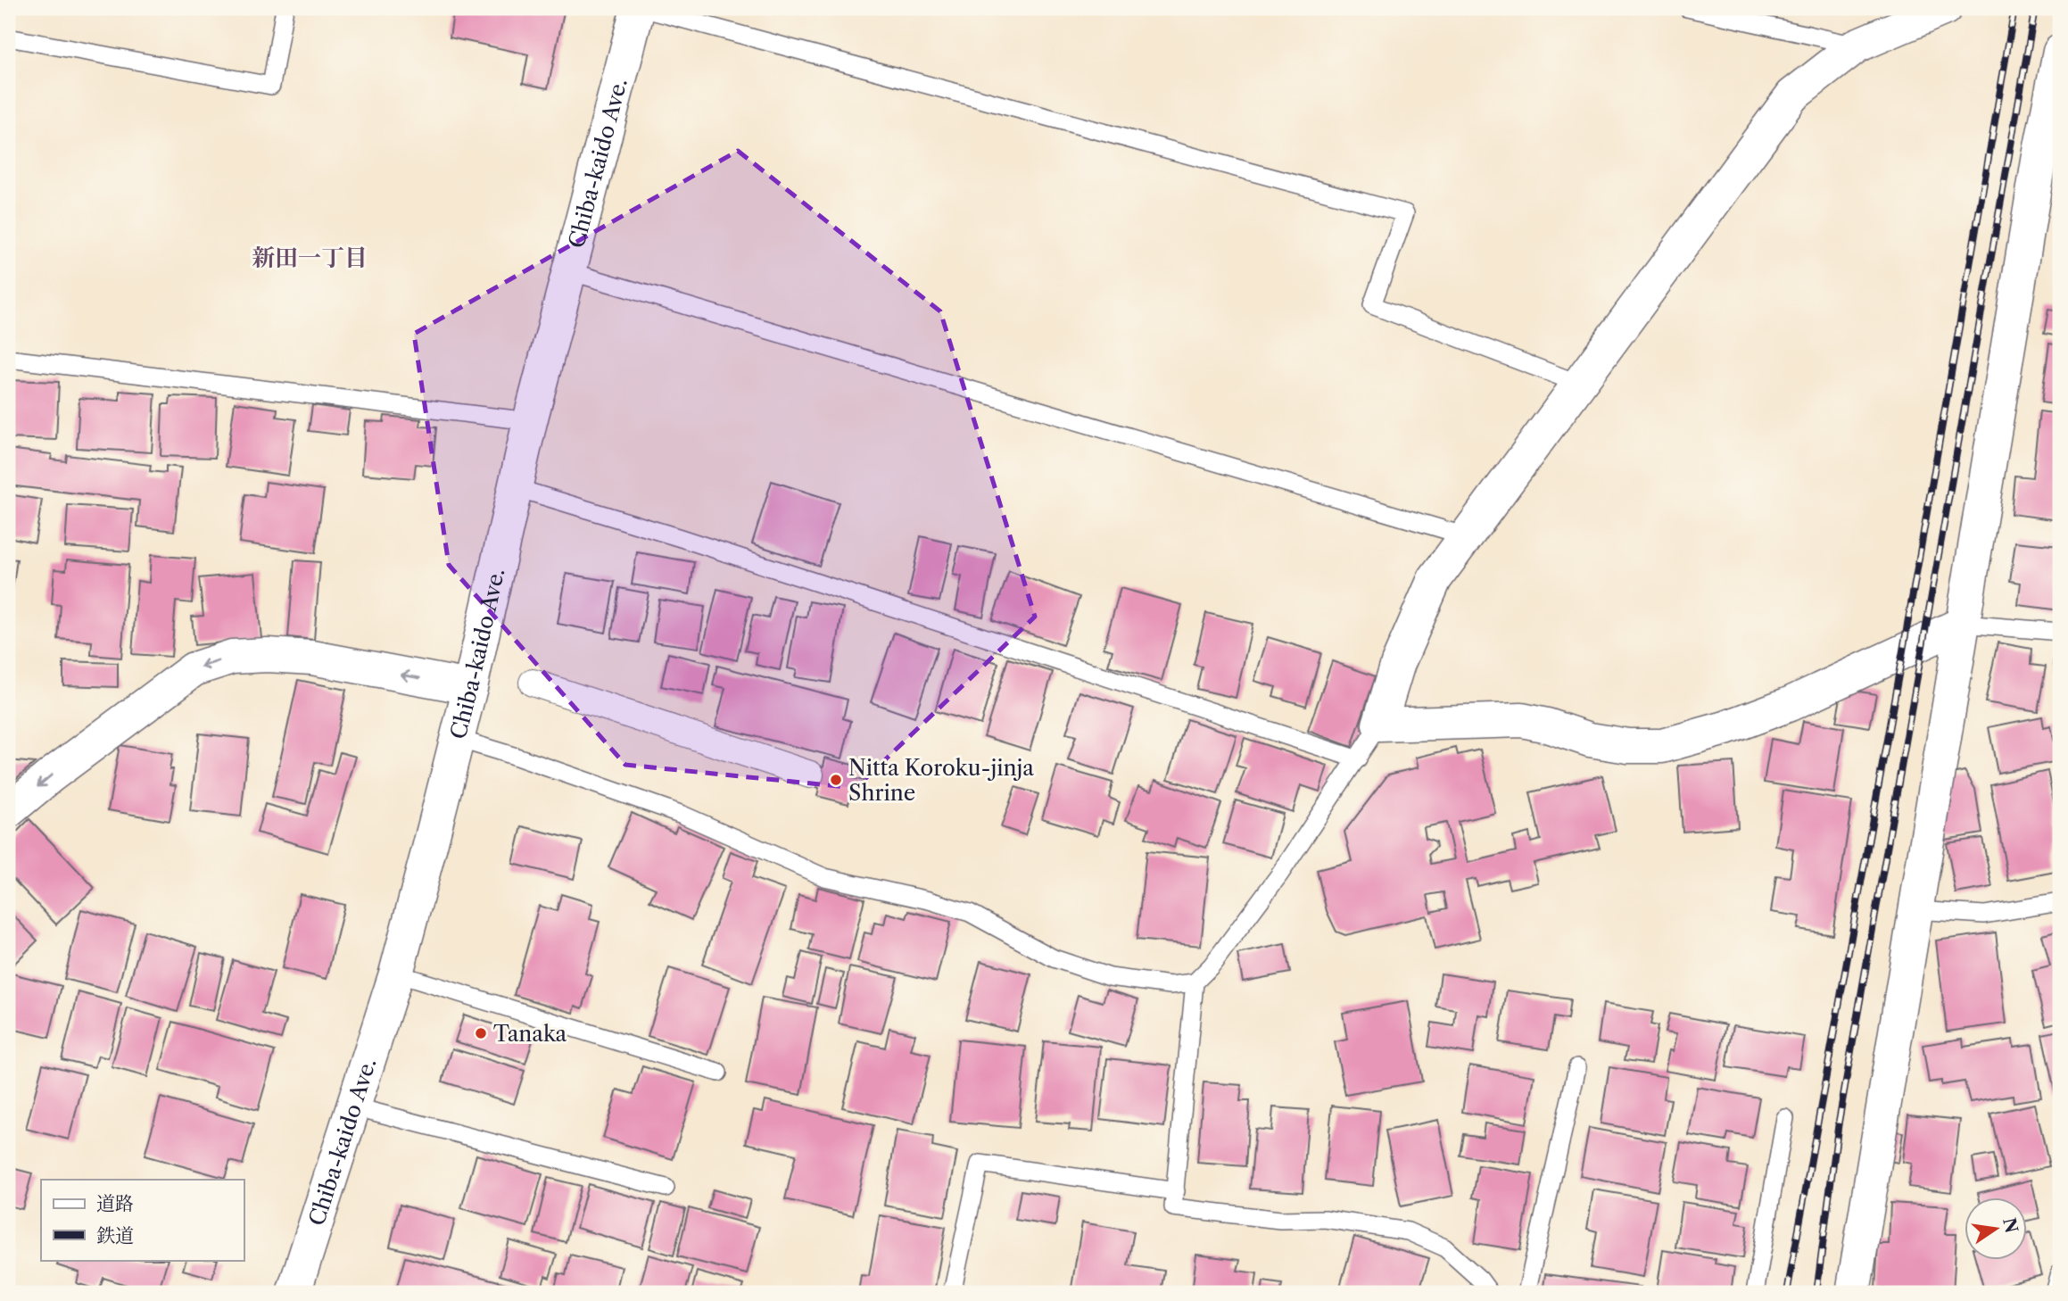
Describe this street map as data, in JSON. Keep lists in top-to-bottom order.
{
  "streets": {
    "main road": ["Chiba-kaido Ave."]
  },
  "districts": ["新田一丁目"],
  "places": ["Nitta Koroku-jinja Shrine", "Tanaka"],
  "legend": ["道路", "鉄道"],
  "north": "right"
}
